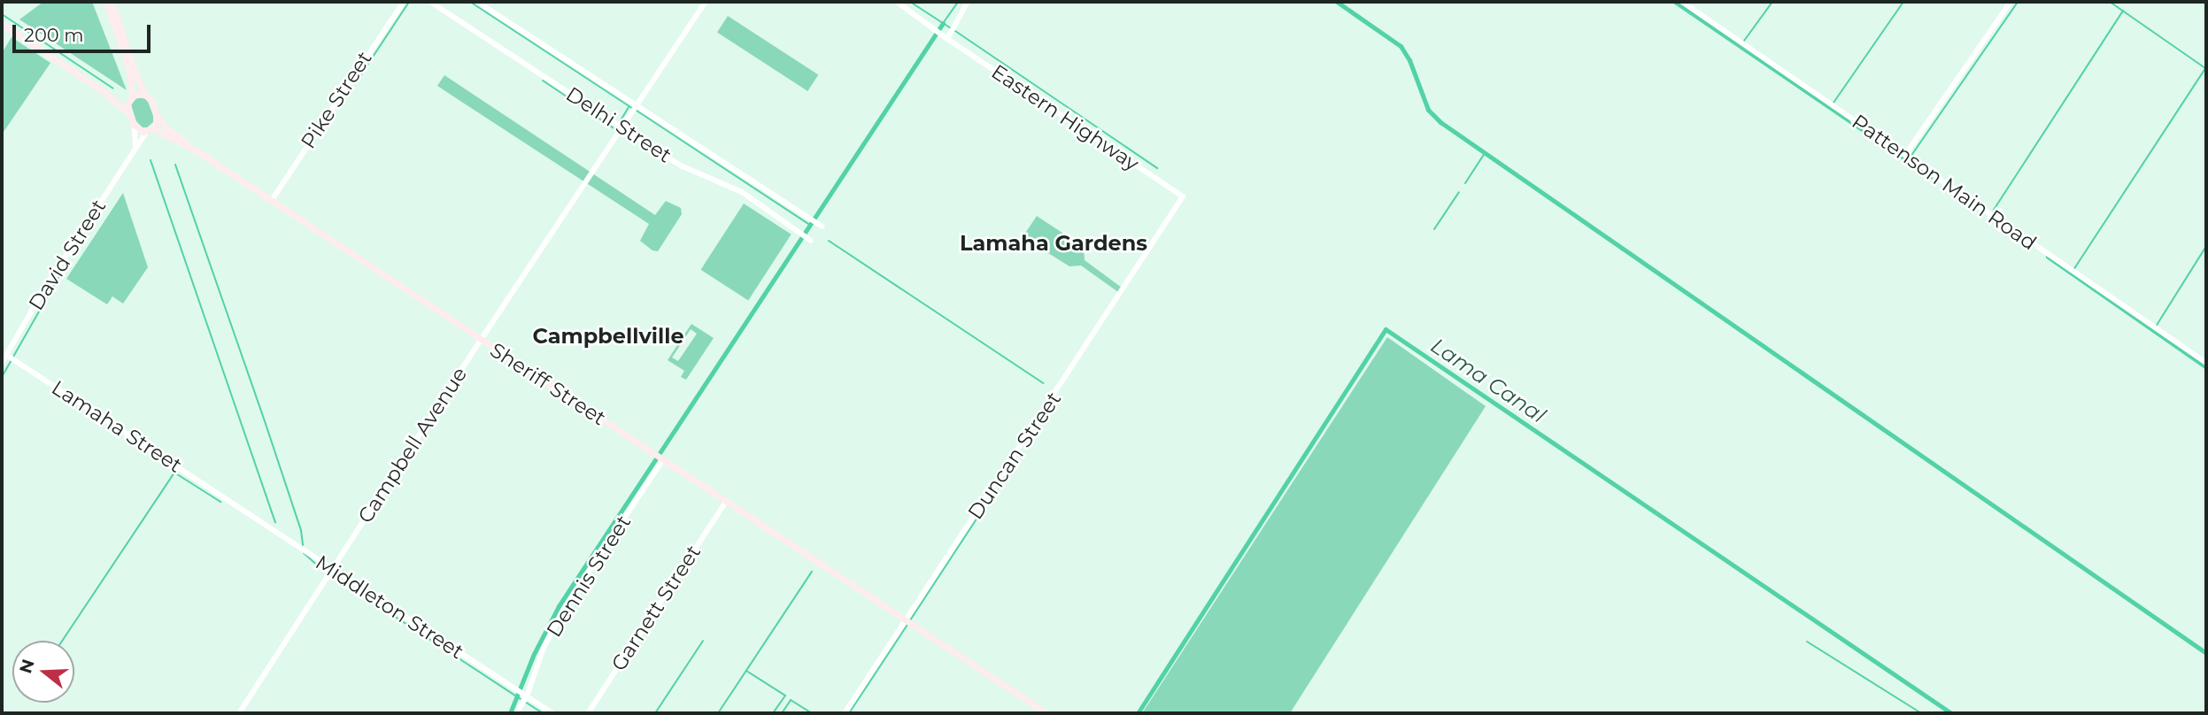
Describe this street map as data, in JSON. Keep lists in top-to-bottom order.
{
  "streets": {
    "main road": ["Sheriff Street"],
    "street": [
      "Pike Street",
      "Eastern Highway",
      "Delhi Street",
      "Pattenson Main Road",
      "David Street",
      "Lamaha Street",
      "Campbell Avenue",
      "Duncan Street",
      "Dennis Street",
      "Middleton Street",
      "Garnett Street"
    ]
  },
  "crossings": [
    ["Pike Street", "Sheriff Street"],
    ["Eastern Highway", "Duncan Street"],
    ["Delhi Street", "Campbell Avenue"],
    ["David Street", "Sheriff Street"],
    ["David Street", "Lamaha Street"],
    ["Sheriff Street", "Campbell Avenue"],
    ["Sheriff Street", "Duncan Street"],
    ["Sheriff Street", "Dennis Street"],
    ["Sheriff Street", "Garnett Street"],
    ["Lamaha Street", "Middleton Street"],
    ["Campbell Avenue", "Middleton Street"],
    ["Dennis Street", "Middleton Street"]
  ],
  "districts": ["Lamaha Gardens", "Campbellville"],
  "water": ["Lama Canal"],
  "scale_bar": "200 m",
  "north": "left"
}
